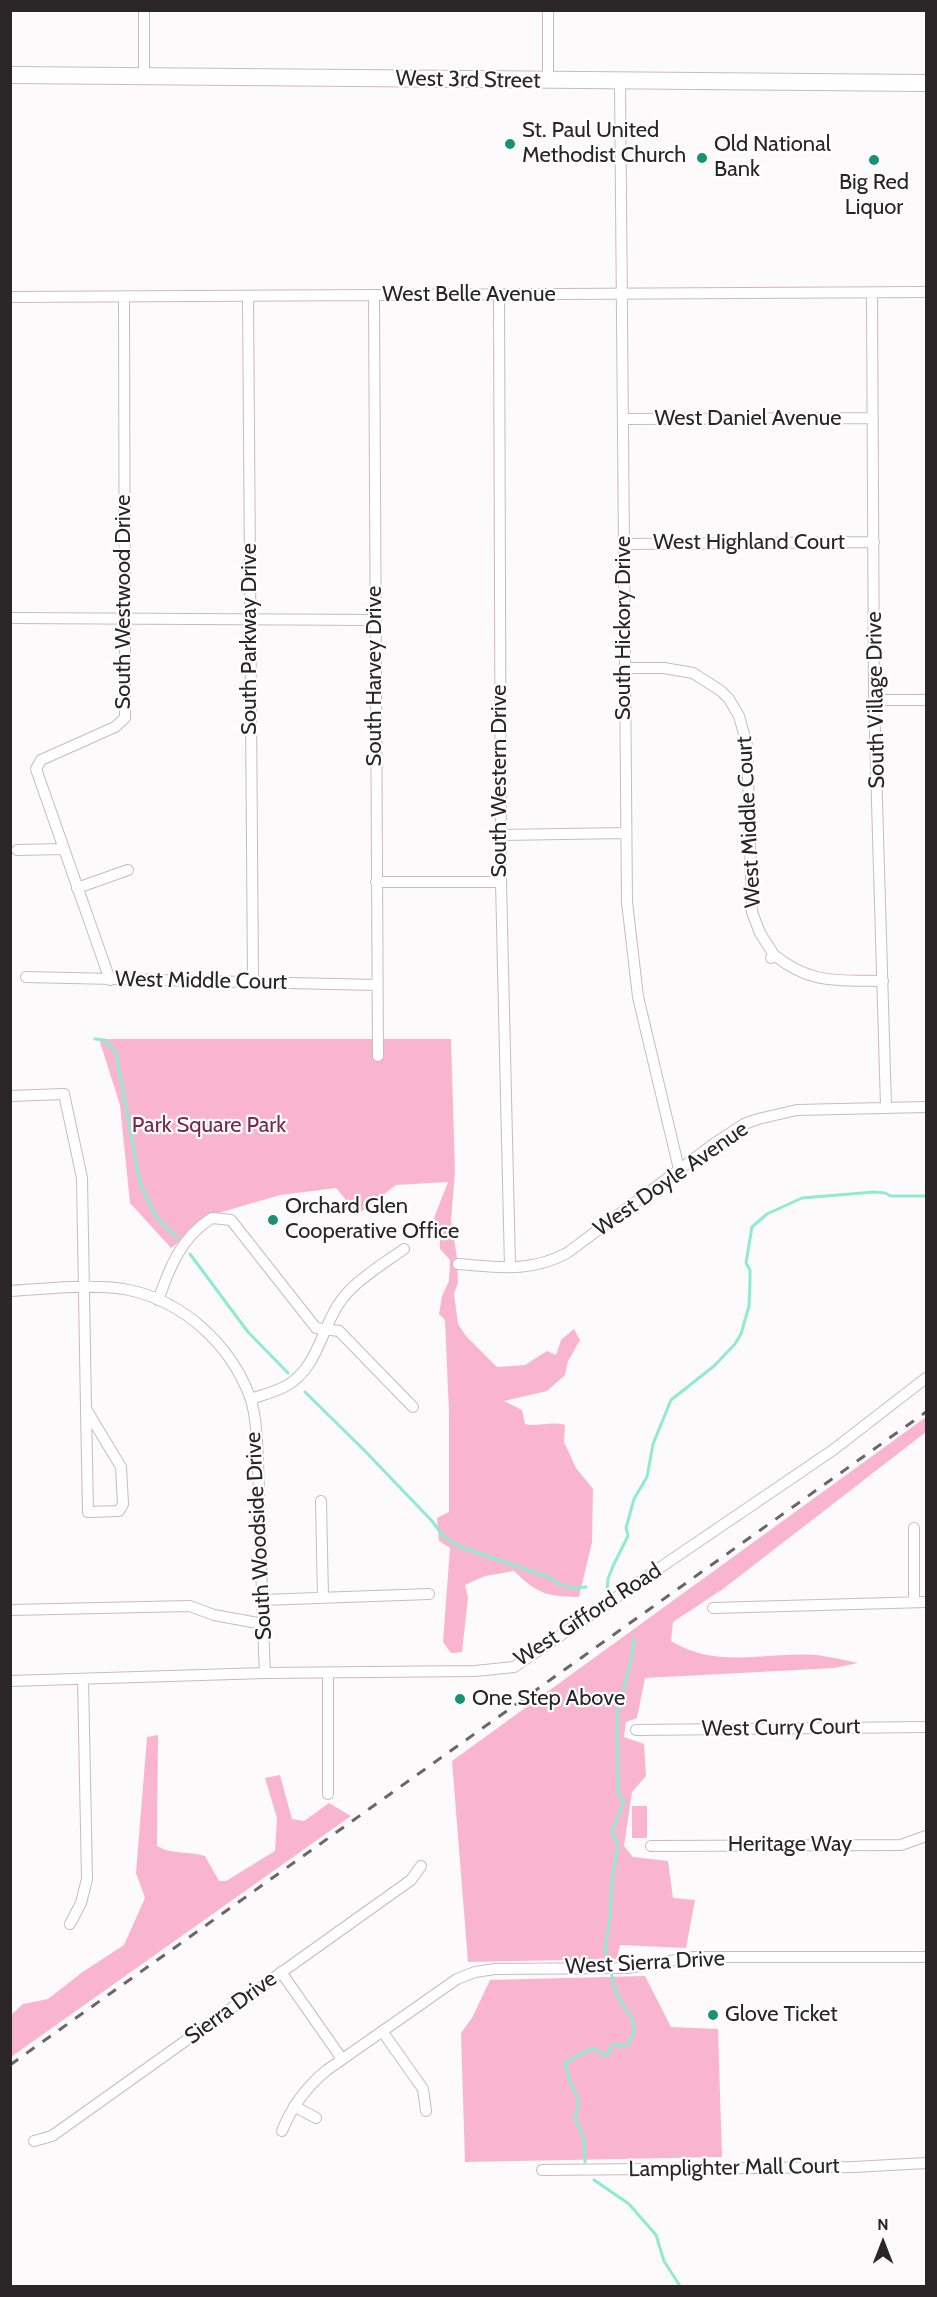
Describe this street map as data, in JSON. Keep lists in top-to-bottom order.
{
  "streets": {
    "main road": ["West 3rd Street"],
    "street": [
      "West Belle Avenue",
      "West Daniel Avenue",
      "West Highland Court",
      "South Westwood Drive",
      "South Hickory Drive",
      "South Parkway Drive",
      "South Harvey Drive",
      "South Village Drive",
      "South Western Drive",
      "West Middle Court",
      "West Doyle Avenue",
      "South Woodside Drive",
      "West Gifford Road",
      "West Curry Court",
      "Heritage Way",
      "West Sierra Drive",
      "Sierra Drive",
      "Lamplighter Mall Court"
    ]
  },
  "crossings": [
    ["West 3rd Street", "South Hickory Drive"],
    ["West Belle Avenue", "South Westwood Drive"],
    ["West Belle Avenue", "South Hickory Drive"],
    ["West Belle Avenue", "South Parkway Drive"],
    ["West Belle Avenue", "South Harvey Drive"],
    ["West Belle Avenue", "South Village Drive"],
    ["West Belle Avenue", "South Western Drive"],
    ["West Daniel Avenue", "South Hickory Drive"],
    ["West Daniel Avenue", "South Village Drive"],
    ["West Highland Court", "South Hickory Drive"],
    ["West Highland Court", "South Village Drive"],
    ["South Westwood Drive", "West Middle Court"],
    ["South Hickory Drive", "West Middle Court"],
    ["South Hickory Drive", "West Doyle Avenue"],
    ["South Parkway Drive", "West Middle Court"],
    ["South Harvey Drive", "West Middle Court"],
    ["South Village Drive", "West Middle Court"],
    ["South Village Drive", "West Doyle Avenue"],
    ["South Western Drive", "West Doyle Avenue"],
    ["South Woodside Drive", "West Gifford Road"]
  ],
  "parks": ["Park Square Park"],
  "places": [
    "St. Paul United Methodist Church",
    "Old National Bank",
    "Big Red Liquor",
    "Orchard Glen Cooperative Office",
    "One Step Above",
    "Glove Ticket"
  ],
  "north": "top"
}
